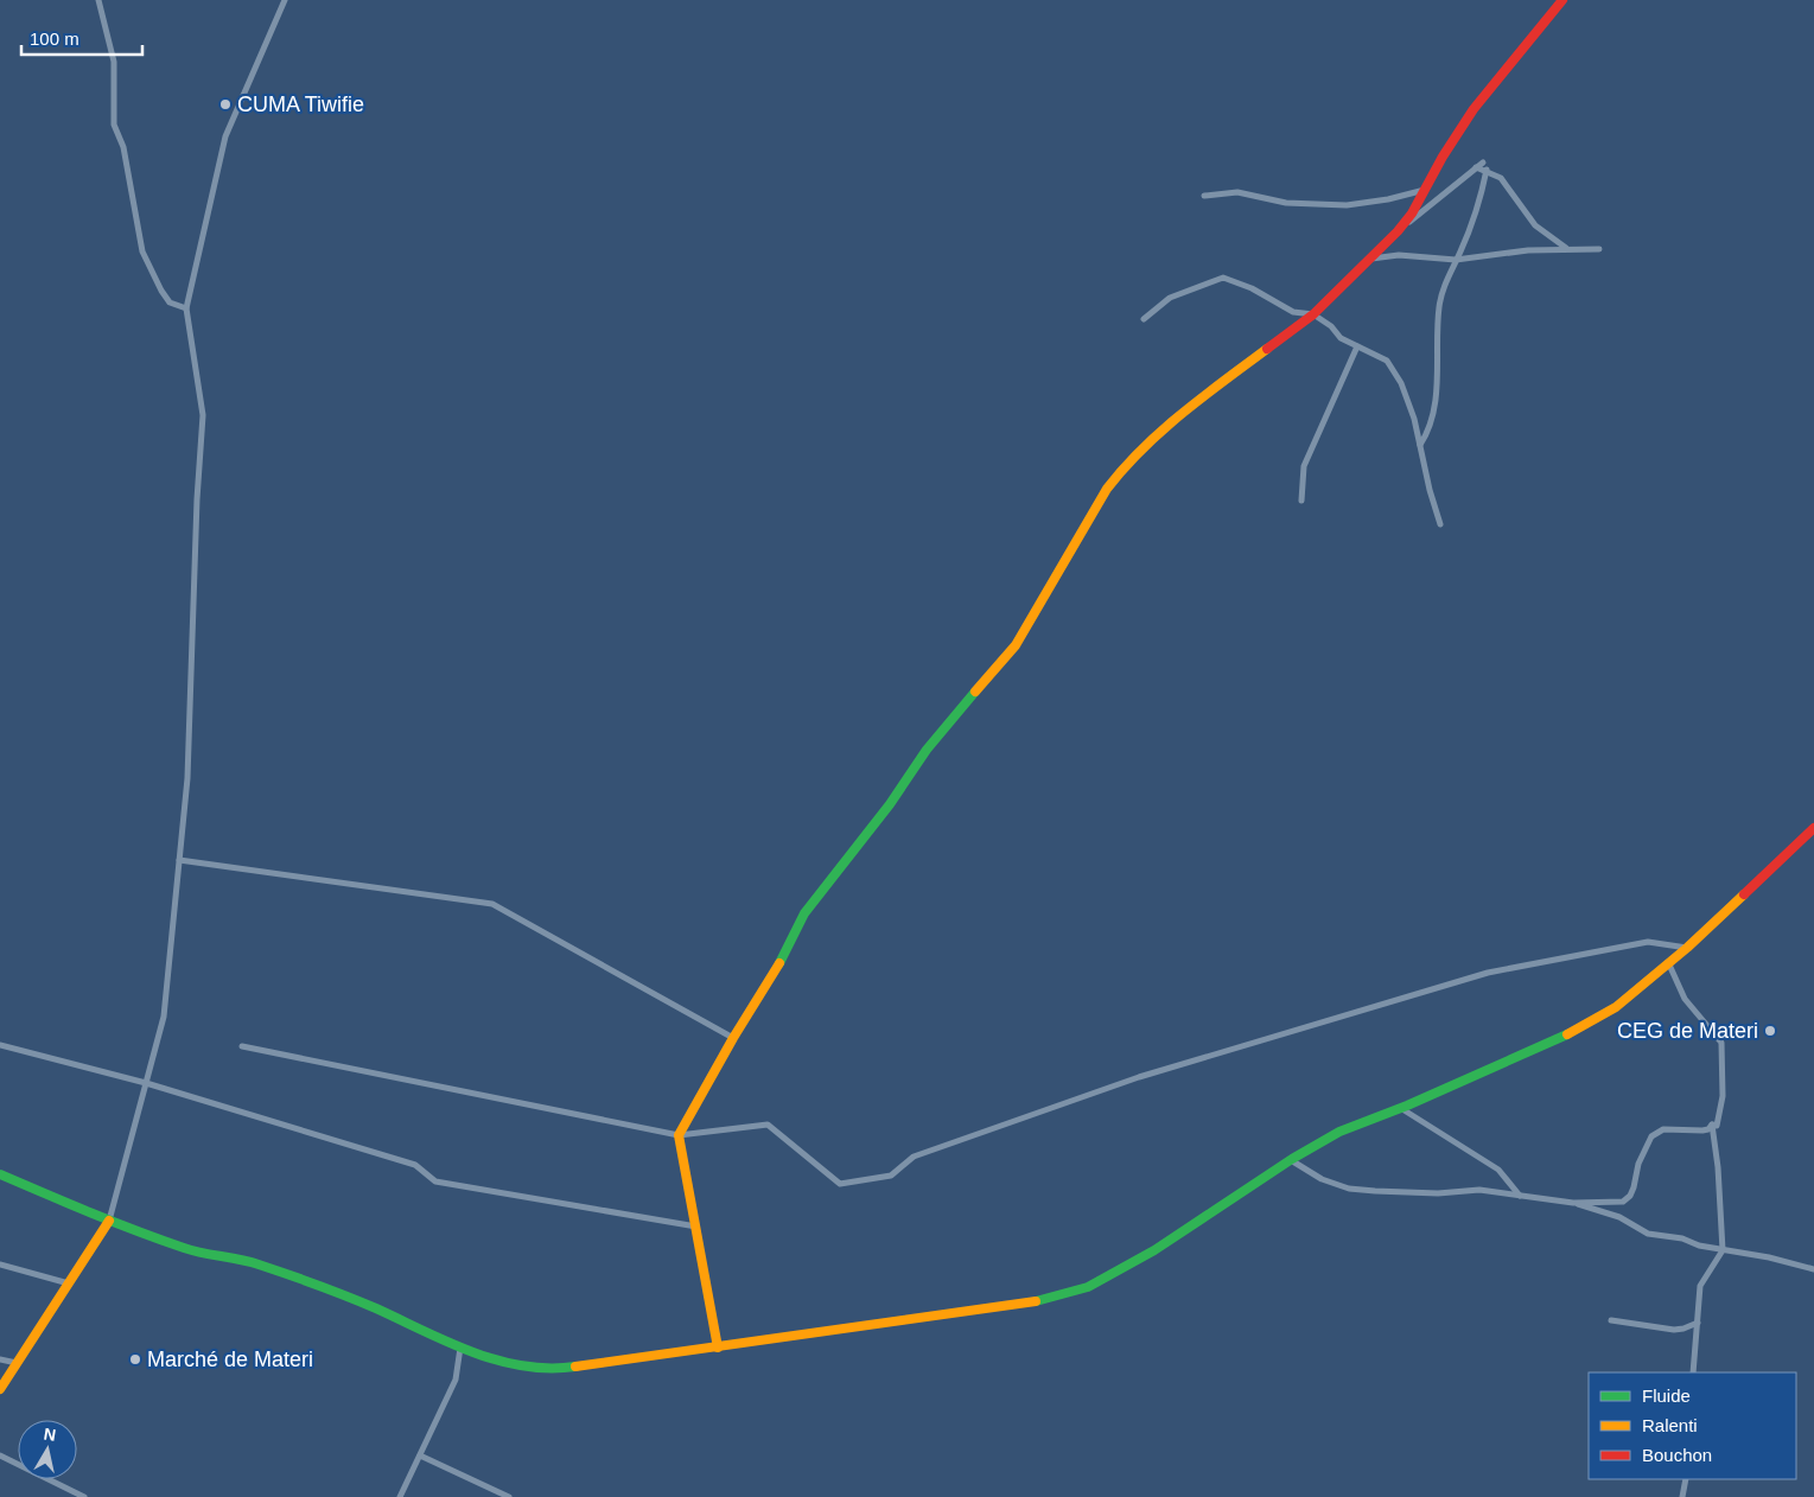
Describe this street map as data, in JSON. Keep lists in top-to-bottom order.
{
  "places": ["CUMA Tiwifie", "CEG de Materi", "Marché de Materi"],
  "legend": ["Fluide", "Ralenti", "Bouchon"],
  "scale_bar": "100 m",
  "north": "top"
}
